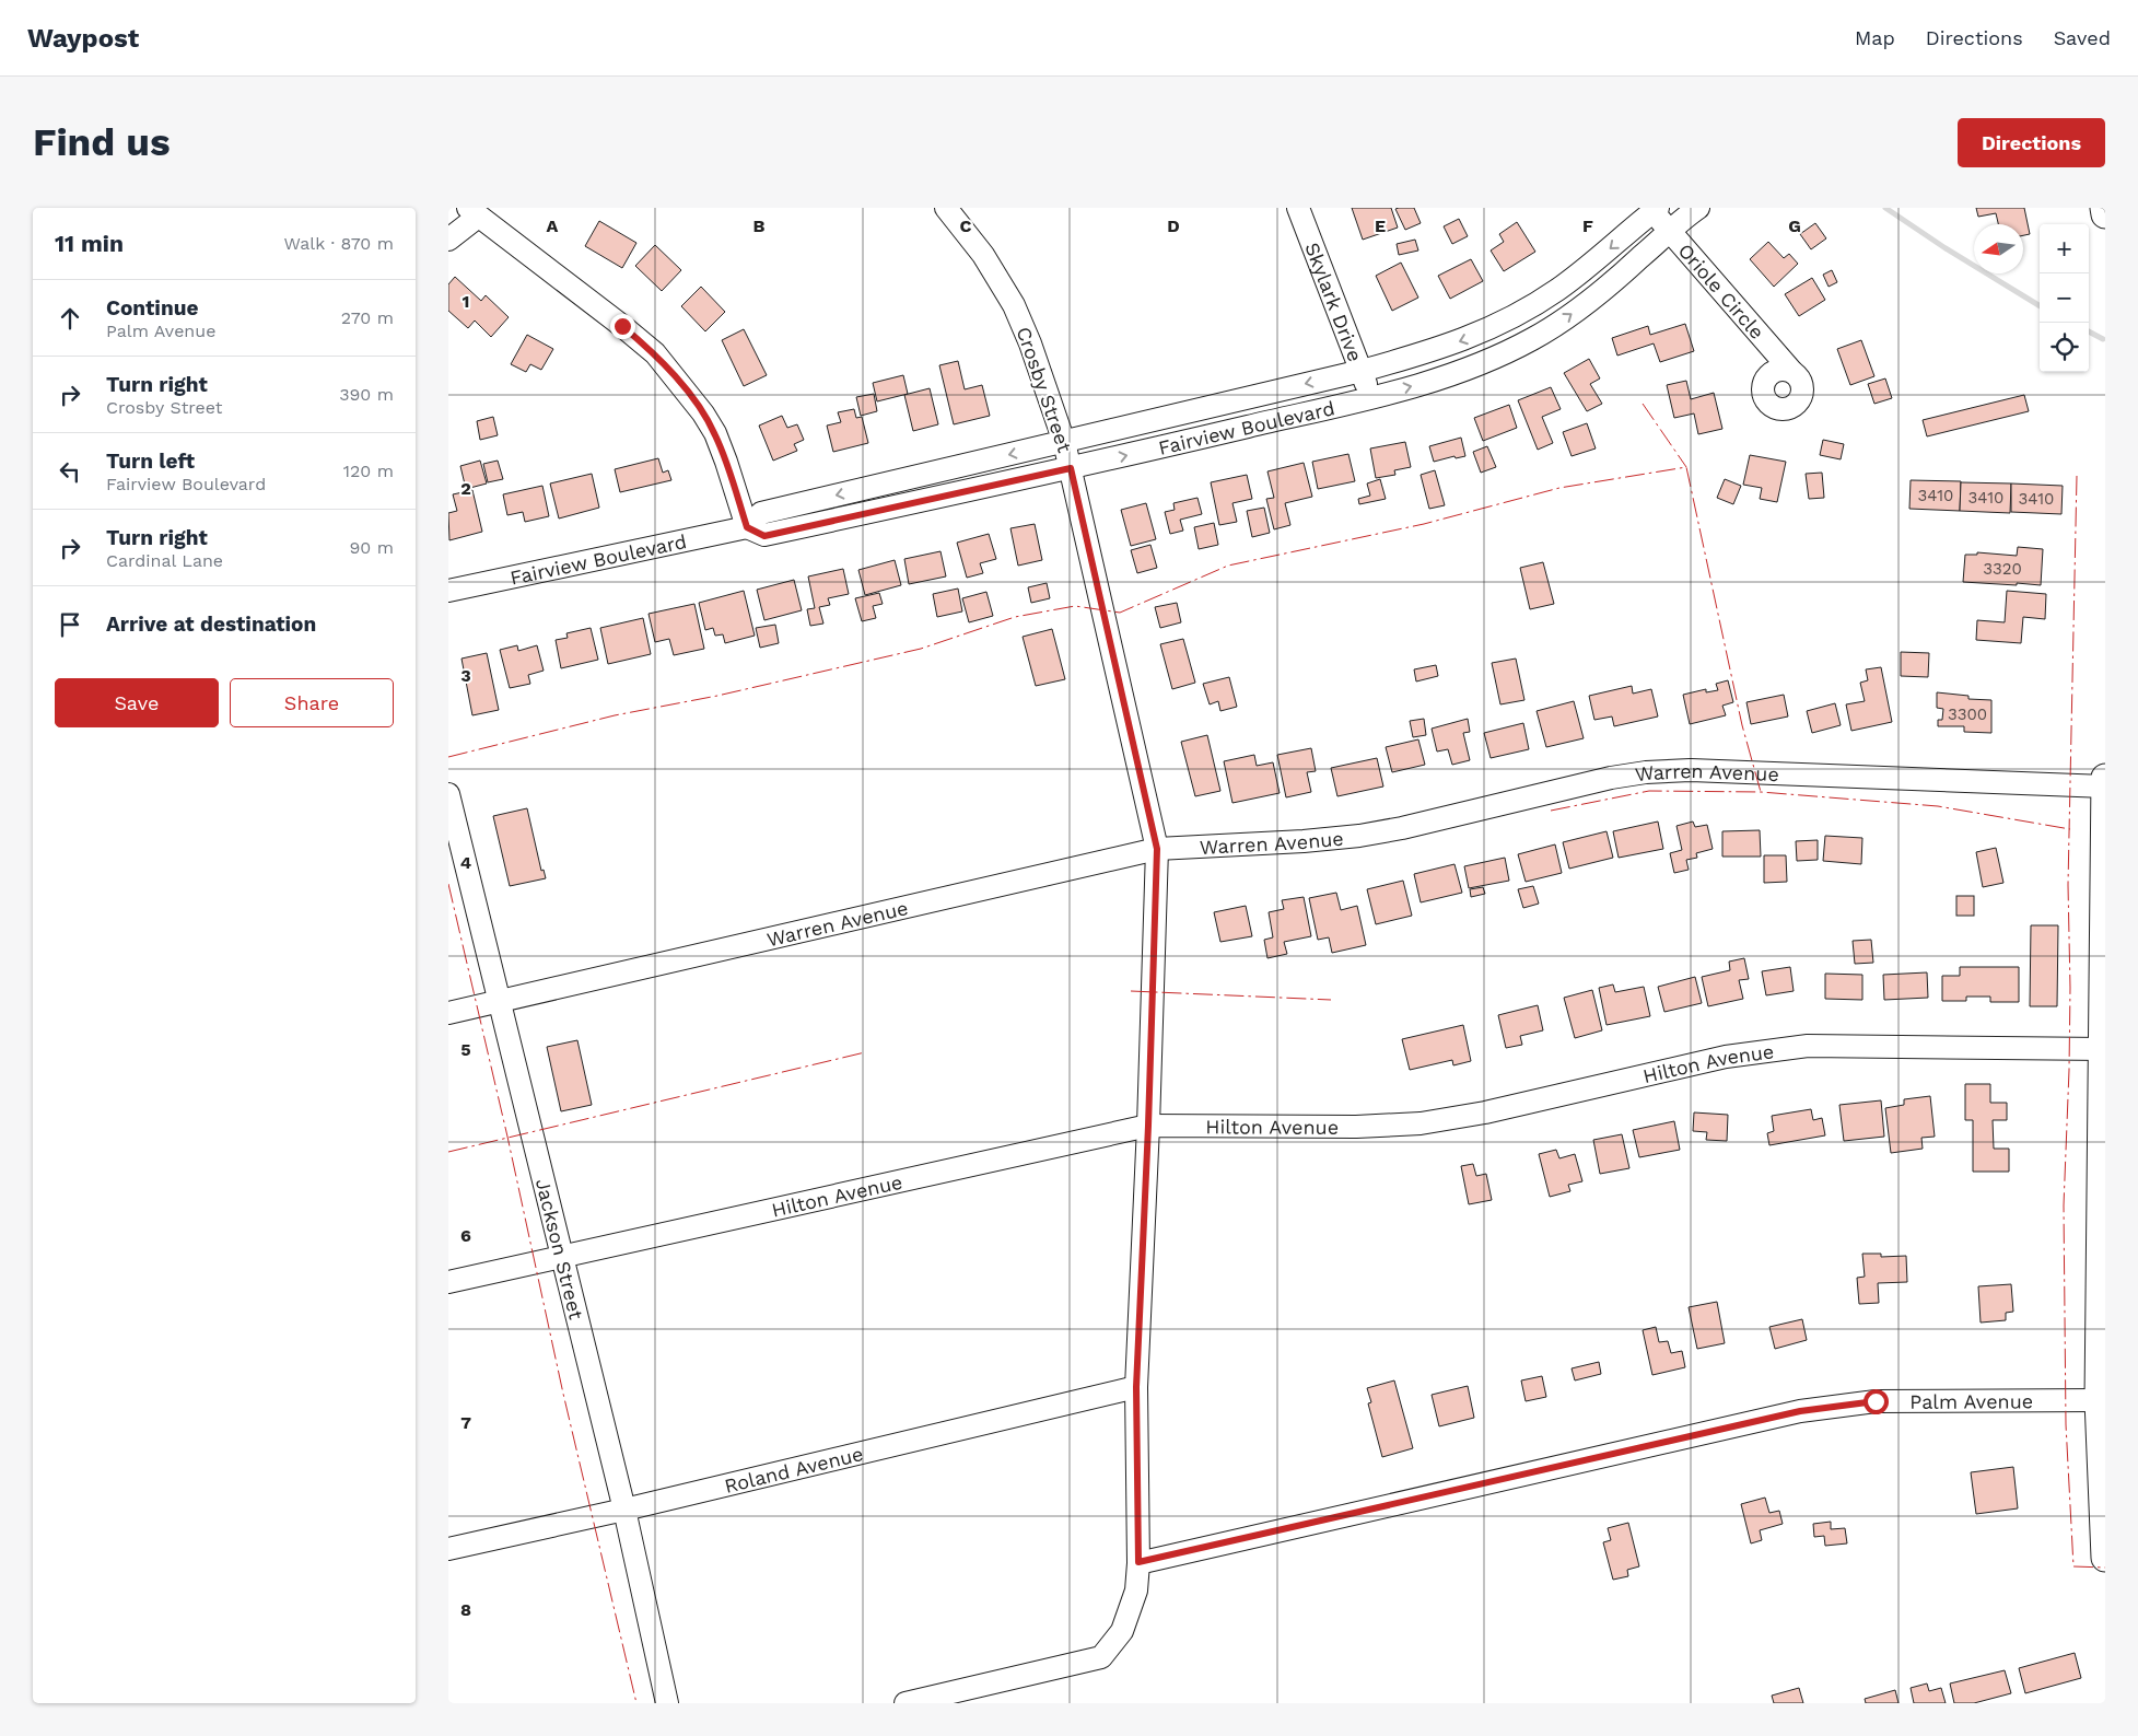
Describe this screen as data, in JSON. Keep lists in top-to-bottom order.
{
  "streets": {
    "street": [
      "Oriole Circle",
      "Skylark Drive",
      "Crosby Street",
      "Fairview Boulevard",
      "Warren Avenue",
      "Hilton Avenue",
      "Jackson Street",
      "Palm Avenue",
      "Roland Avenue"
    ]
  },
  "crossings": [
    ["Oriole Circle", "Fairview Boulevard"],
    ["Skylark Drive", "Fairview Boulevard"],
    ["Crosby Street", "Fairview Boulevard"],
    ["Crosby Street", "Warren Avenue"],
    ["Crosby Street", "Hilton Avenue"],
    ["Crosby Street", "Palm Avenue"],
    ["Crosby Street", "Roland Avenue"],
    ["Warren Avenue", "Jackson Street"],
    ["Hilton Avenue", "Jackson Street"],
    ["Jackson Street", "Roland Avenue"]
  ],
  "house_numbers": [
    "3410",
    "3410",
    "3410",
    "3320",
    "3300"
  ],
  "north": "left",
  "page": {
    "header": "Waypost",
    "nav": ["Map", "Directions", "Saved"],
    "buttons": [
      "Directions",
      ["Save", "Share"]
    ],
    "title": "Find us",
    "heading": ["11 min", "Walk · 870 m"],
    "map_buttons": ["+", "−"],
    "list": [
      ["Continue", "Palm Avenue", "270 m"],
      ["Turn right", "Crosby Street", "390 m"],
      ["Turn left", "Fairview Boulevard", "120 m"],
      ["Turn right", "Cardinal Lane", "90 m"],
      "Arrive at destination"
    ]
  },
  "grid": {
    "columns": [
      "A",
      "B",
      "C",
      "D",
      "E",
      "F",
      "G"
    ],
    "rows": [
      "1",
      "2",
      "3",
      "4",
      "5",
      "6",
      "7",
      "8"
    ]
  }
}
